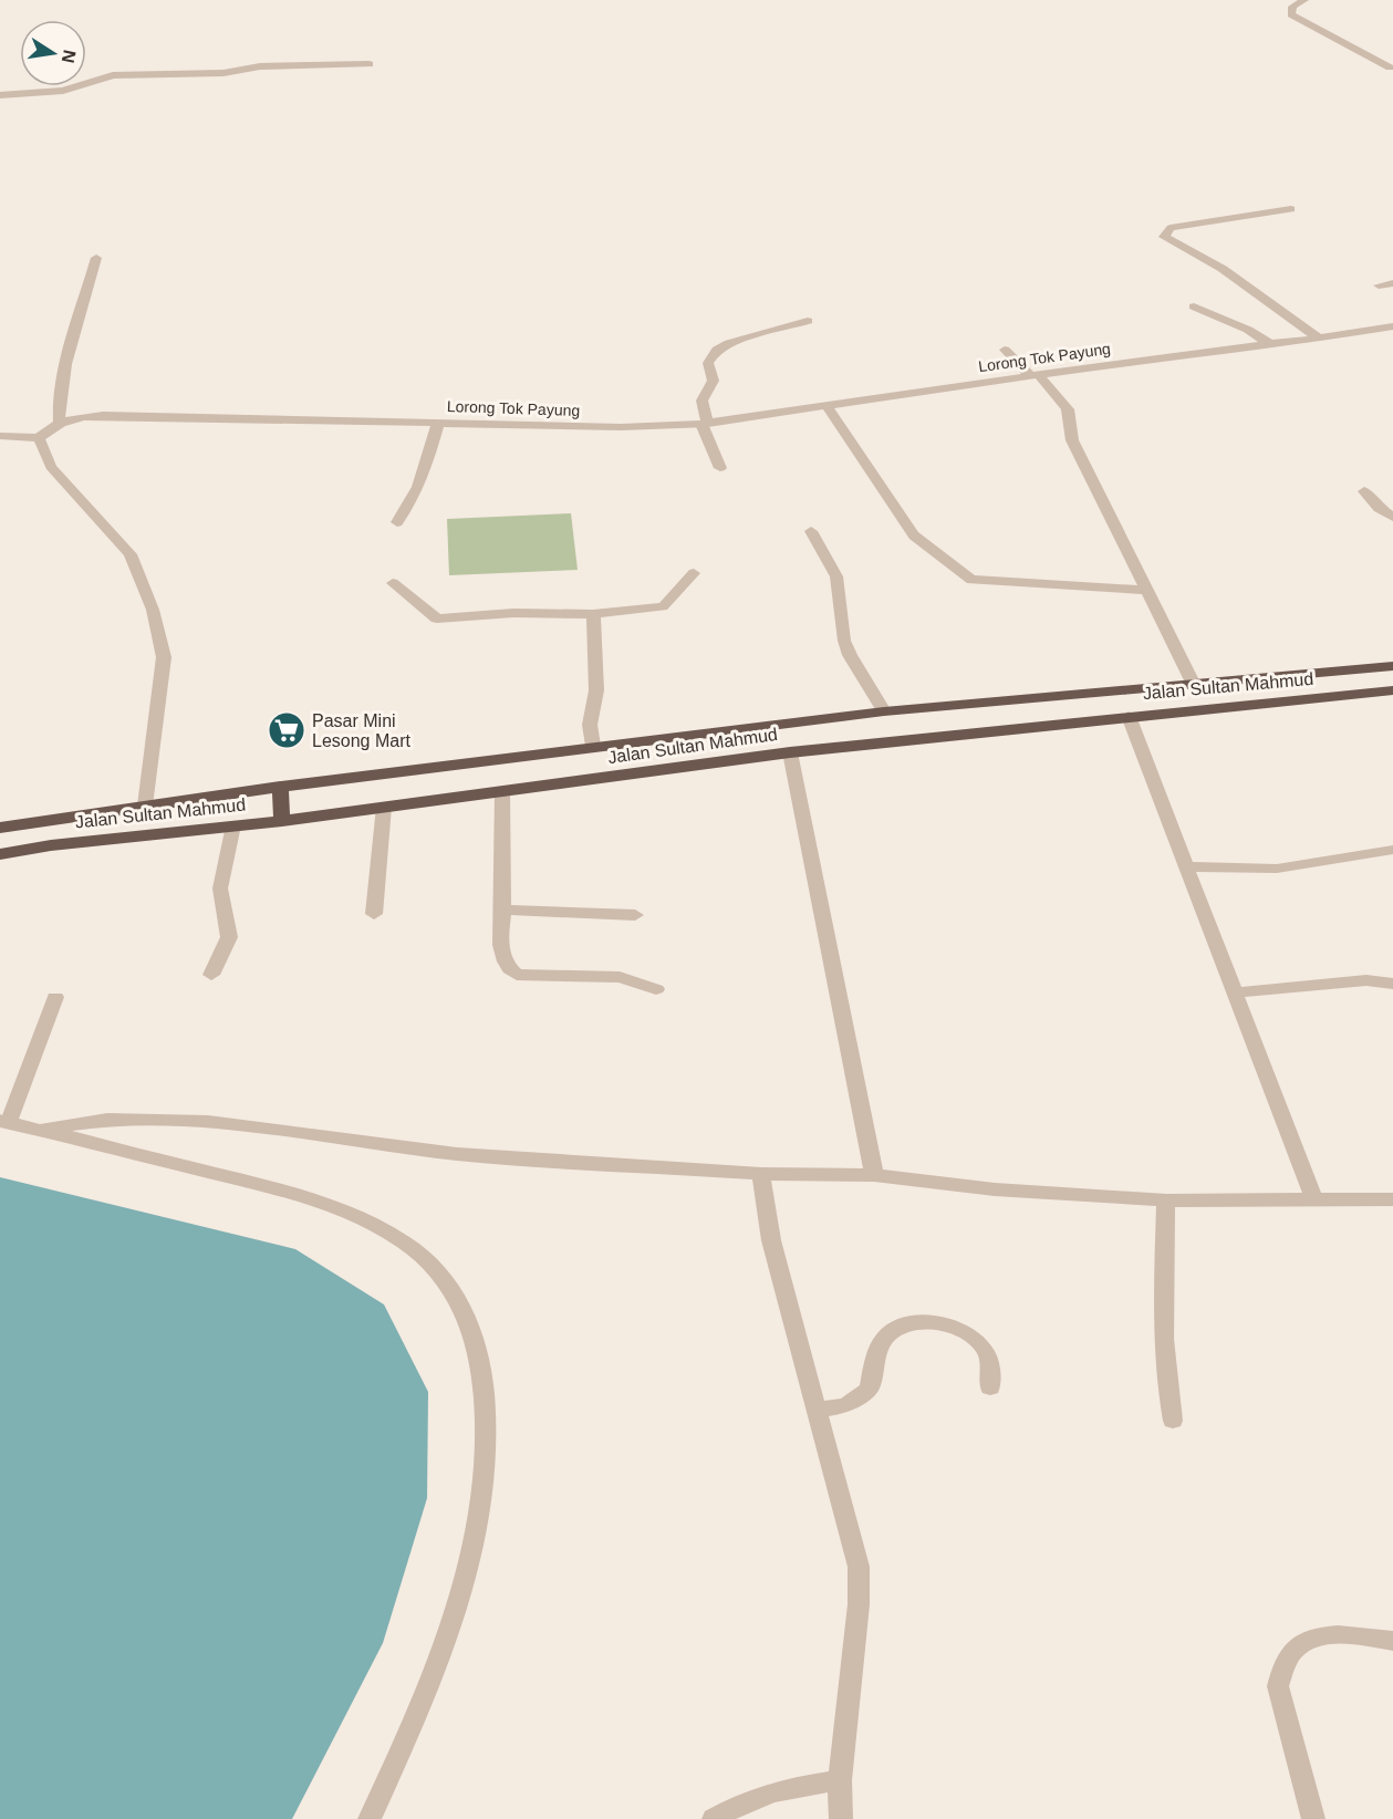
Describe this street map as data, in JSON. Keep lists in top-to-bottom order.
{
  "streets": {
    "highway": ["Jalan Sultan Mahmud"],
    "street": ["Lorong Tok Payung"]
  },
  "places": {
    "supermarket": ["Pasar Mini Lesong Mart"]
  },
  "north": "right"
}
